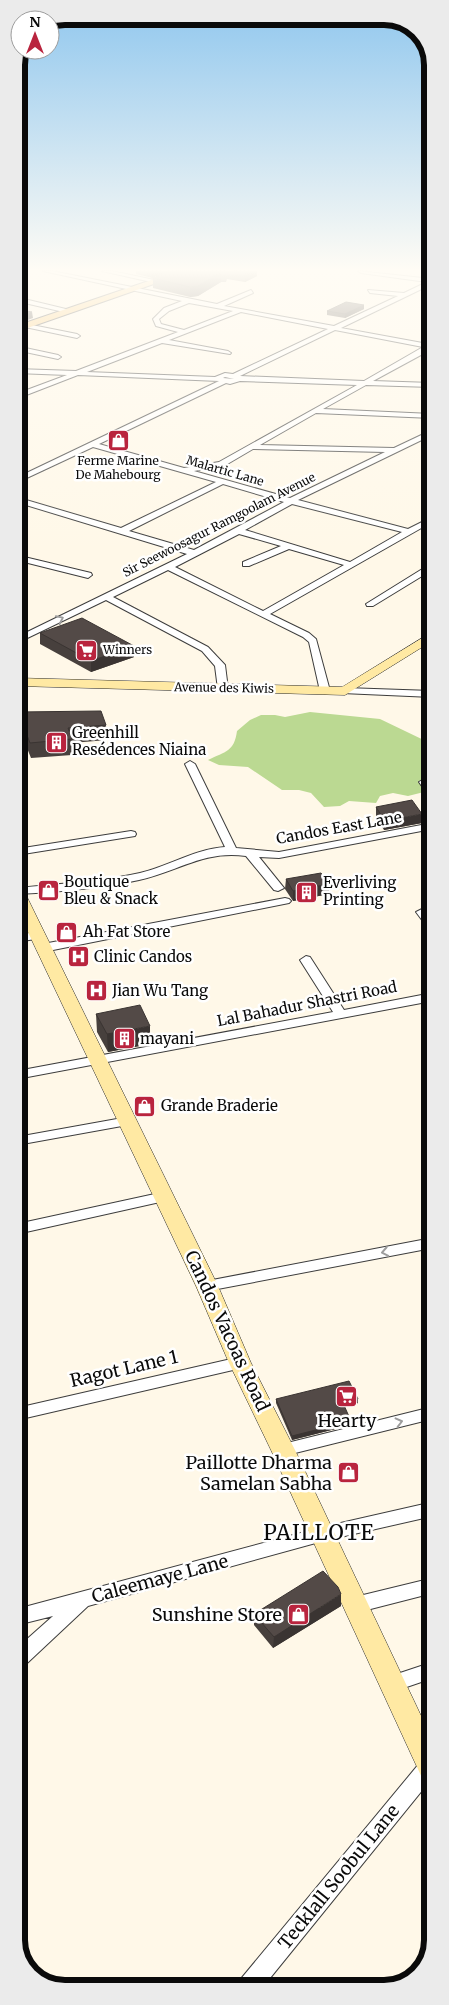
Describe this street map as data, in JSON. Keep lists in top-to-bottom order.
{
  "streets": {
    "main road": ["Avenue des Kiwis", "Candos Vacoas Road"],
    "street": [
      "Malartic Lane",
      "Sir Seewoosagur Ramgoolam Avenue",
      "Candos East Lane",
      "Lal Bahadur Shastri Road",
      "Ragot Lane 1",
      "Caleemaye Lane",
      "Tecklall Soobul Lane"
    ]
  },
  "crossings": [
    ["Malartic Lane", "Sir Seewoosagur Ramgoolam Avenue"],
    ["Lal Bahadur Shastri Road", "Candos Vacoas Road"],
    ["Candos Vacoas Road", "Ragot Lane 1"],
    ["Candos Vacoas Road", "Caleemaye Lane"]
  ],
  "districts": ["PAILLOTE"],
  "places": {
    "shop": [
      "Ferme Marine De Mahebourg",
      "Boutique Bleu & Snack",
      "Ah Fat Store",
      "Grande Braderie",
      "Paillotte Dharma Samelan Sabha",
      "Sunshine Store"
    ],
    "supermarket": ["Winners", "Hearty"],
    "building": ["Greenhill Resédences Niaina", "Everliving Printing", "mayani"],
    "hospital": ["Clinic Candos", "Jian Wu Tang"]
  },
  "north": "top"
}
